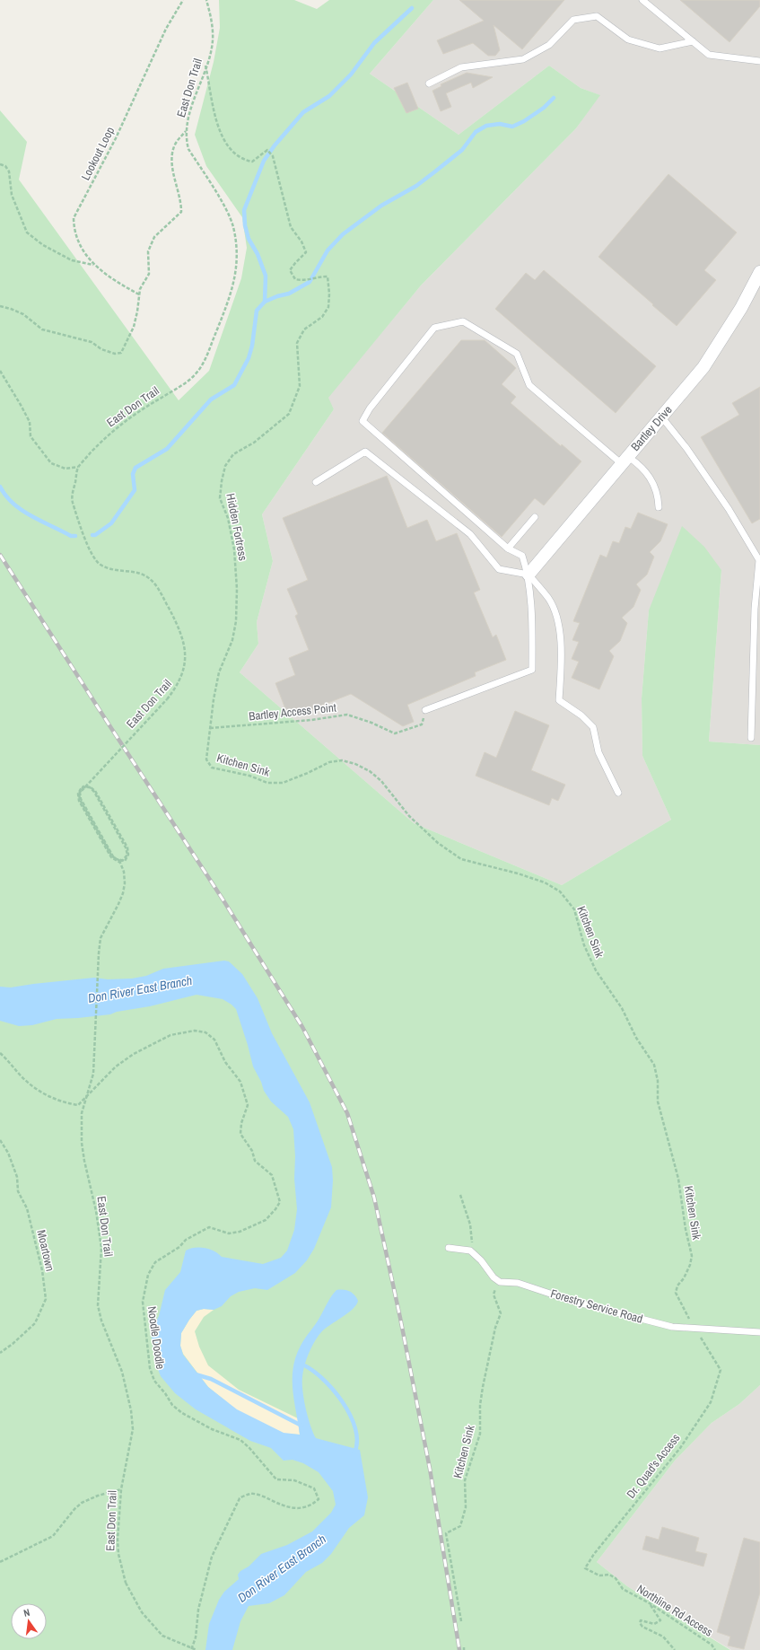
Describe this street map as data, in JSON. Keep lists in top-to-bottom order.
{
  "streets": {
    "street": ["Bartley Drive"],
    "lane": ["Forestry Service Road"],
    "path": [
      "East Don Trail",
      "Lookout Loop",
      "Hidden Fortress",
      "Bartley Access Point",
      "Kitchen Sink",
      "Moartown",
      "Noodle Doodle",
      "Dr. Quad's Access",
      "Northline Rd Access"
    ]
  },
  "crossings": [
    ["East Don Trail", "Hidden Fortress"],
    ["East Don Trail", "Noodle Doodle"],
    ["Hidden Fortress", "Bartley Access Point"],
    ["Hidden Fortress", "Kitchen Sink"],
    ["Bartley Access Point", "Kitchen Sink"],
    ["Kitchen Sink", "Forestry Service Road"],
    ["Kitchen Sink", "Dr. Quad's Access"],
    ["Forestry Service Road", "Dr. Quad's Access"],
    ["Dr. Quad's Access", "Northline Rd Access"]
  ],
  "water": ["Don River East Branch"],
  "north": "top"
}
